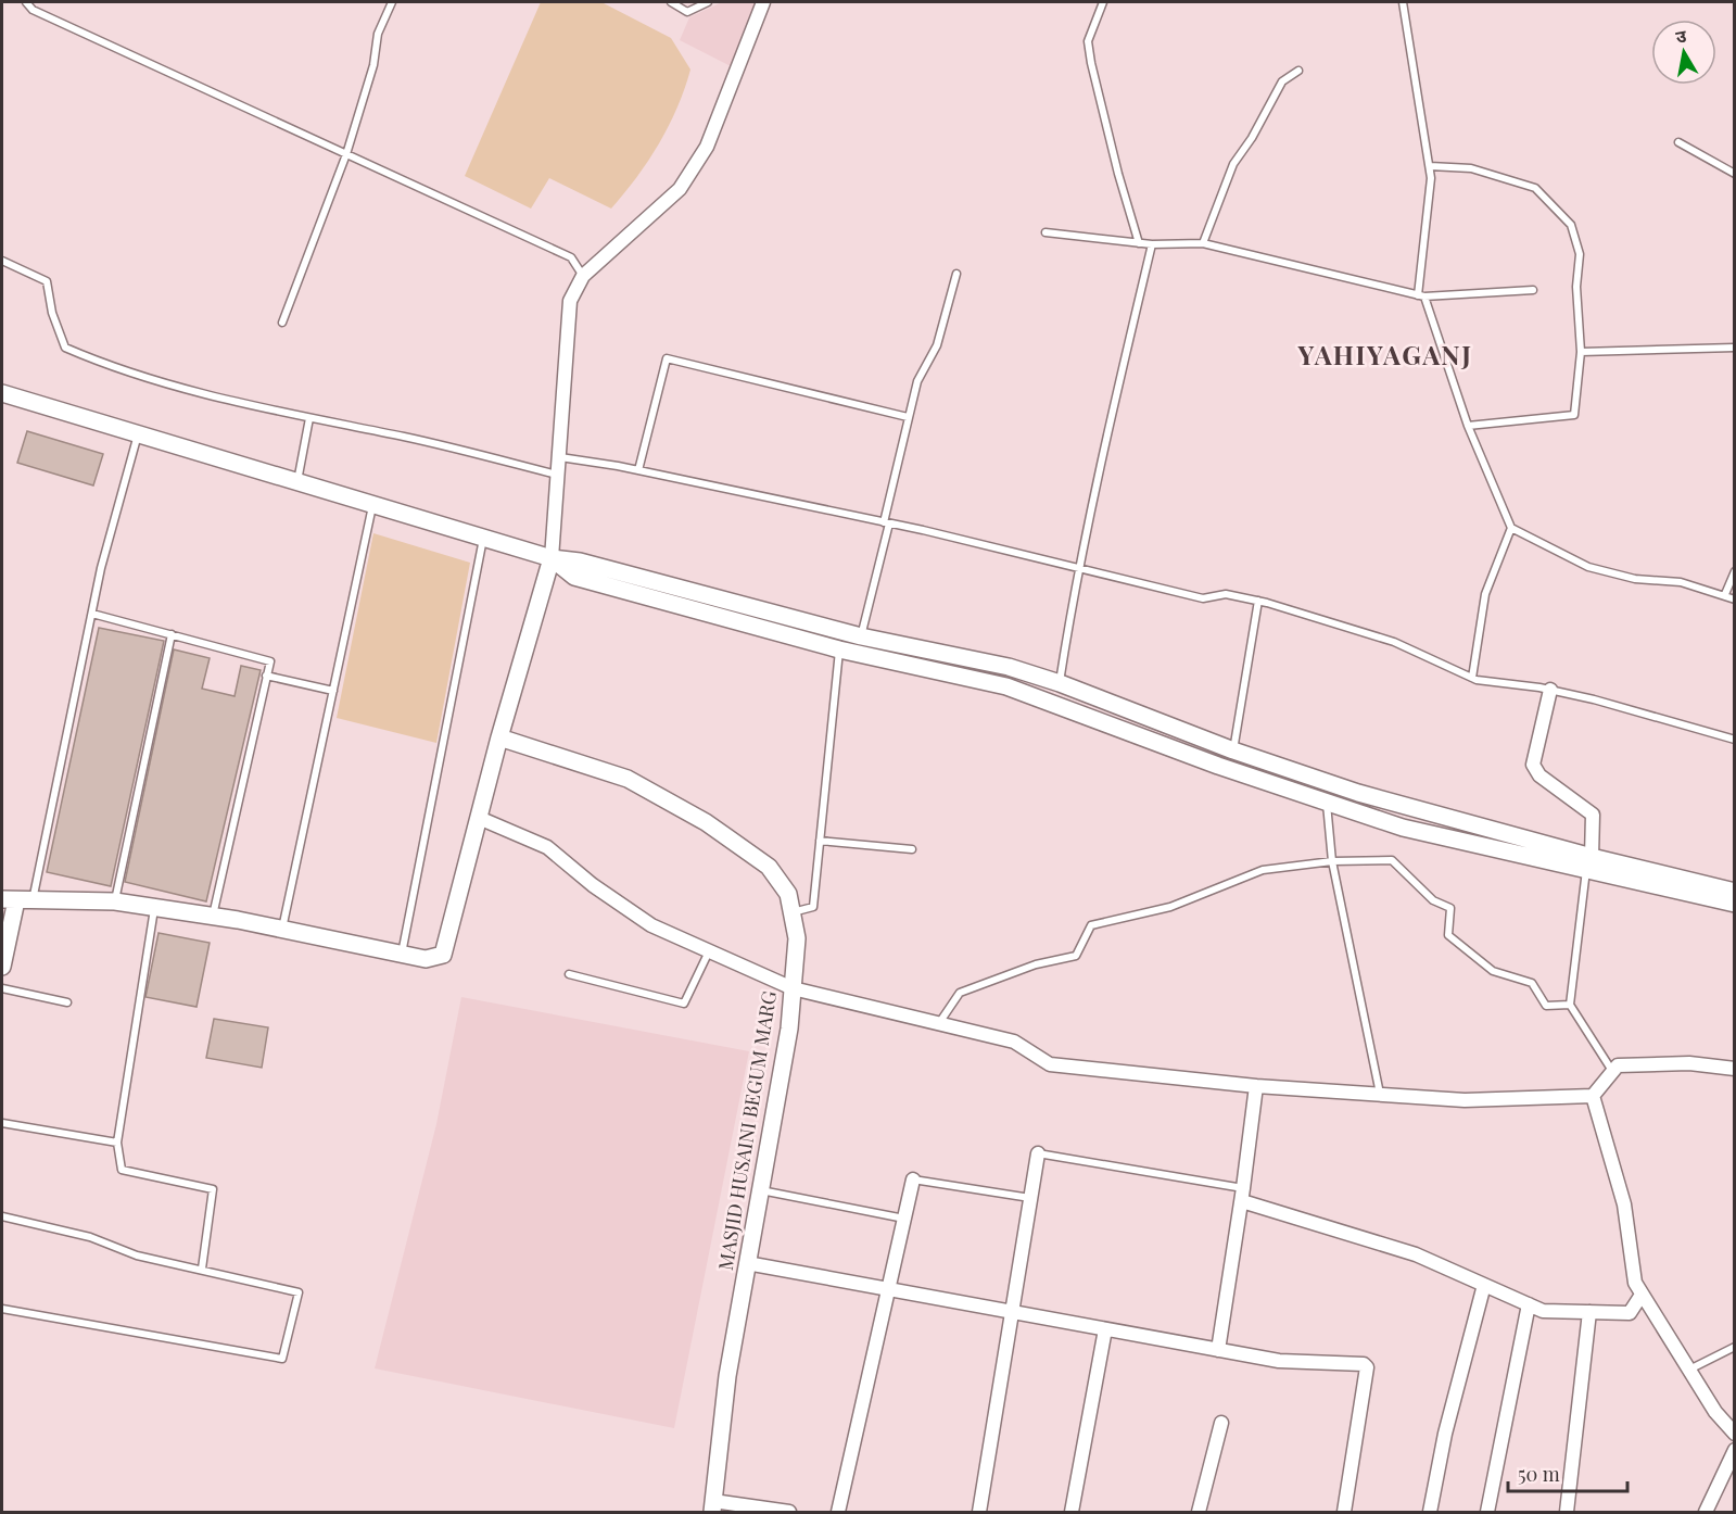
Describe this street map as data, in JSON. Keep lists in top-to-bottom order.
{
  "streets": {
    "street": ["MASJID HUSAINI BEGUM MARG"]
  },
  "districts": ["YAHIYAGANJ"],
  "scale_bar": "50 m",
  "north": "top"
}
